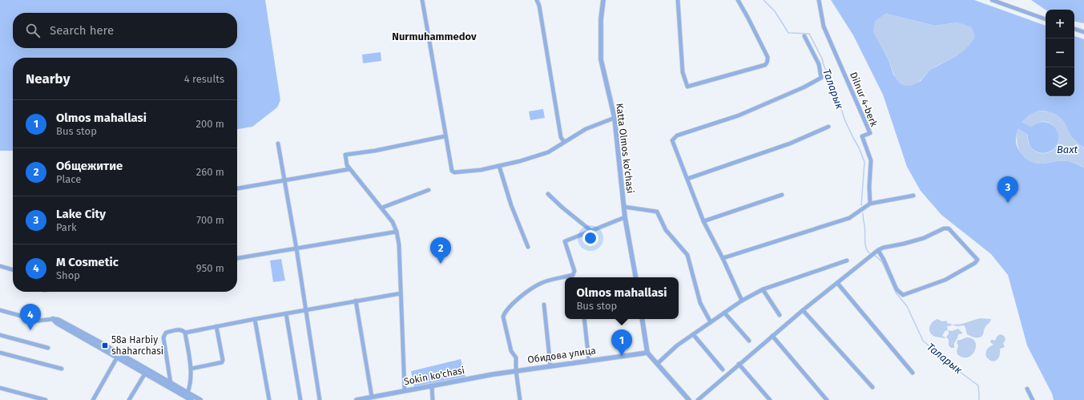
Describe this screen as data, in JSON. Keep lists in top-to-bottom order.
{
  "streets": {
    "street": [
      "Dilnur 4-berk",
      "Katta Olmos ko'chasi",
      "Обидова улица",
      "Sokin ko'chasi"
    ]
  },
  "crossings": [
    ["Обидова улица", "Sokin ko'chasi"]
  ],
  "districts": ["Nurmuhammedov"],
  "water": ["Таларык", "Baхt"],
  "places": {
    "transit": ["58a Harbiy shaharchasi"]
  },
  "page": {
    "map_buttons": ["+", "−"],
    "search": "Search here",
    "heading": ["Nearby", "4 results"],
    "list": [
      {
        "mark": "1",
        "name": "Olmos mahallasi",
        "note": "Bus stop",
        "value": "200 m"
      },
      {
        "mark": "2",
        "name": "Общежитие",
        "note": "Place",
        "value": "260 m"
      },
      {
        "mark": "3",
        "name": "Lake City",
        "note": "Park",
        "value": "700 m"
      },
      {
        "mark": "4",
        "name": "M Cosmetic",
        "note": "Shop",
        "value": "950 m"
      }
    ],
    "pins": [
      "3",
      "2",
      "4",
      "1"
    ],
    "popup": ["Olmos mahallasi", "Bus stop"]
  }
}
